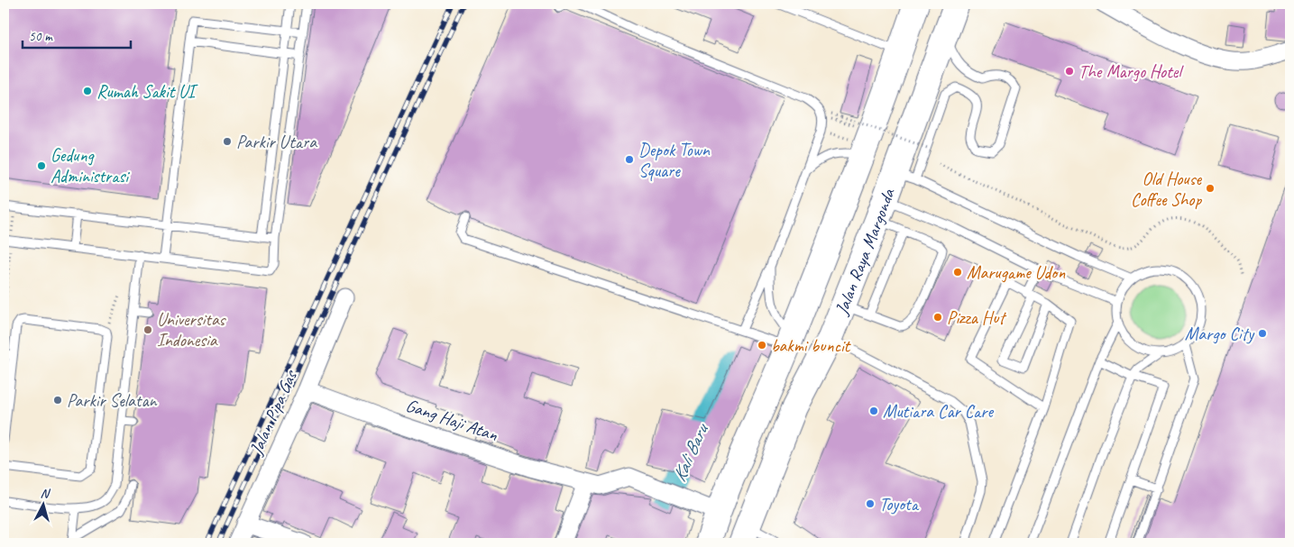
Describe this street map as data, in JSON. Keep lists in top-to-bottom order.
{
  "streets": {
    "main road": ["Jalan Raya Margonda"],
    "street": ["Jalan Pipa Gas", "Gang Haji Atan"]
  },
  "crossings": [
    ["Jalan Raya Margonda", "Gang Haji Atan"],
    ["Jalan Pipa Gas", "Gang Haji Atan"]
  ],
  "water": ["Kali Baru"],
  "places": [
    "The Margo Hotel",
    "Rumah Sakit UI",
    "Parkir Utara",
    "Depok Town Square",
    "Gedung Administrasi",
    "Old House Coffee Shop",
    "Marugame Udon",
    "Pizza Hut",
    "Universitas Indonesia",
    "Margo City",
    "bakmi buncit",
    "Parkir Selatan",
    "Mutiara Car Care",
    "Toyota"
  ],
  "scale_bar": "50 m",
  "north": "top"
}
